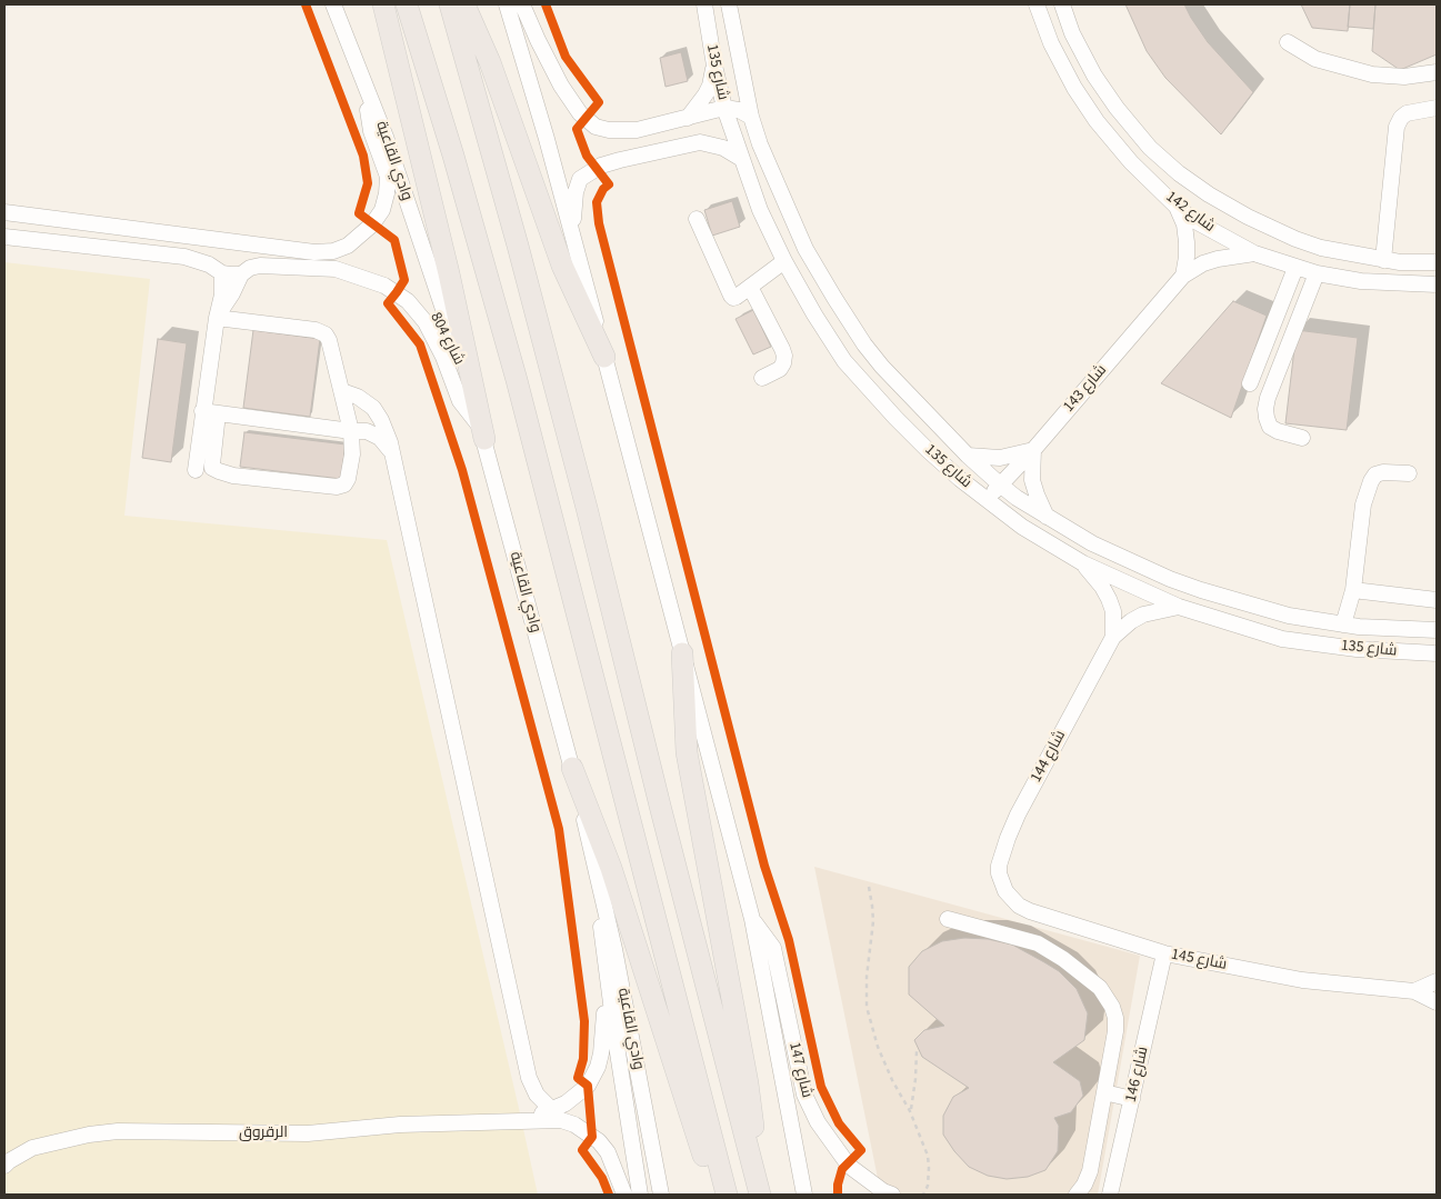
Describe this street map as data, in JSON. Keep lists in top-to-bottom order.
{
  "streets": {
    "street": [
      "شارع 135",
      "وادي القاعية",
      "شارع 142",
      "شارع 804",
      "شارع 143",
      "شارع 144",
      "شارع 145",
      "شارع 147",
      "شارع 146",
      "الرقروق"
    ]
  },
  "crossings": [
    ["شارع 135", "شارع 143"],
    ["شارع 135", "شارع 144"],
    ["وادي القاعية", "شارع 804"],
    ["شارع 142", "شارع 143"],
    ["شارع 144", "شارع 145"],
    ["شارع 145", "شارع 146"]
  ]
}
